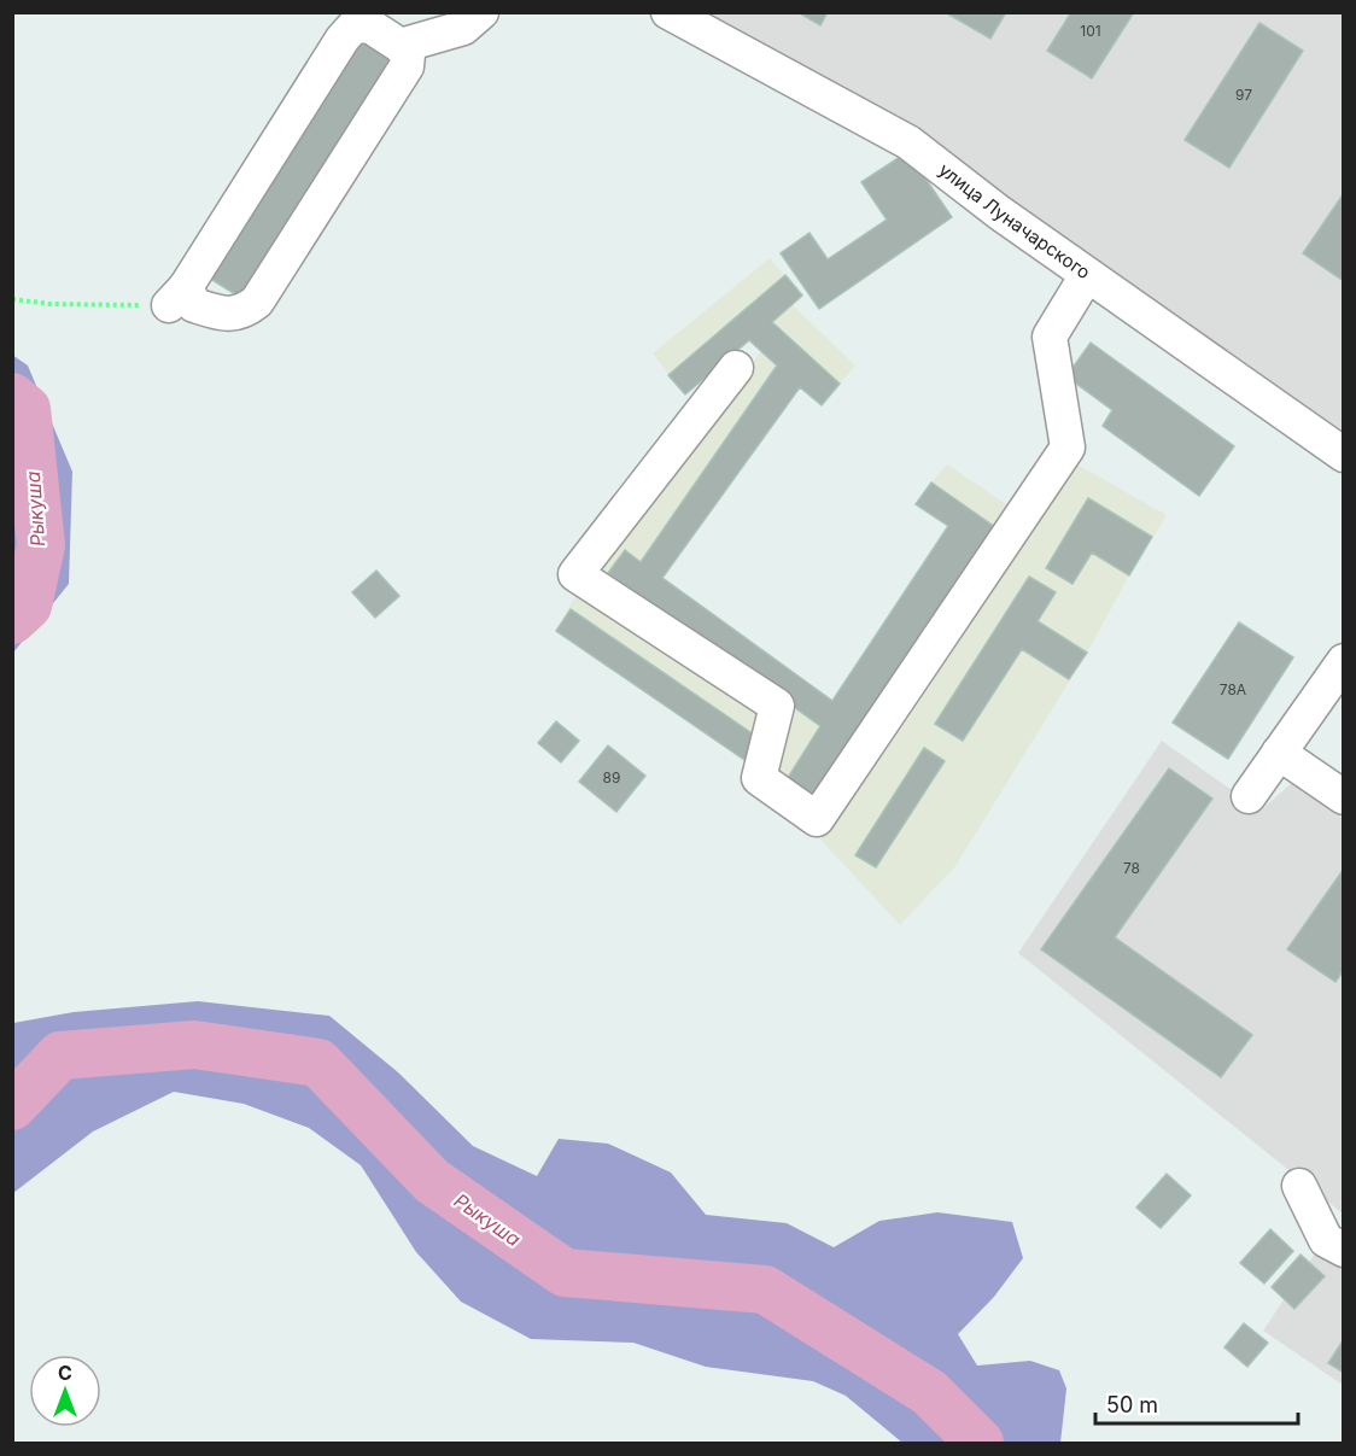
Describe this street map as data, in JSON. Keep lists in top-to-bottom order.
{
  "streets": {
    "street": ["улица Луначарского"]
  },
  "water": ["Рыкуша"],
  "house_numbers": [
    "101",
    "97",
    "78А",
    "89",
    "78"
  ],
  "scale_bar": "50 m",
  "north": "top"
}
